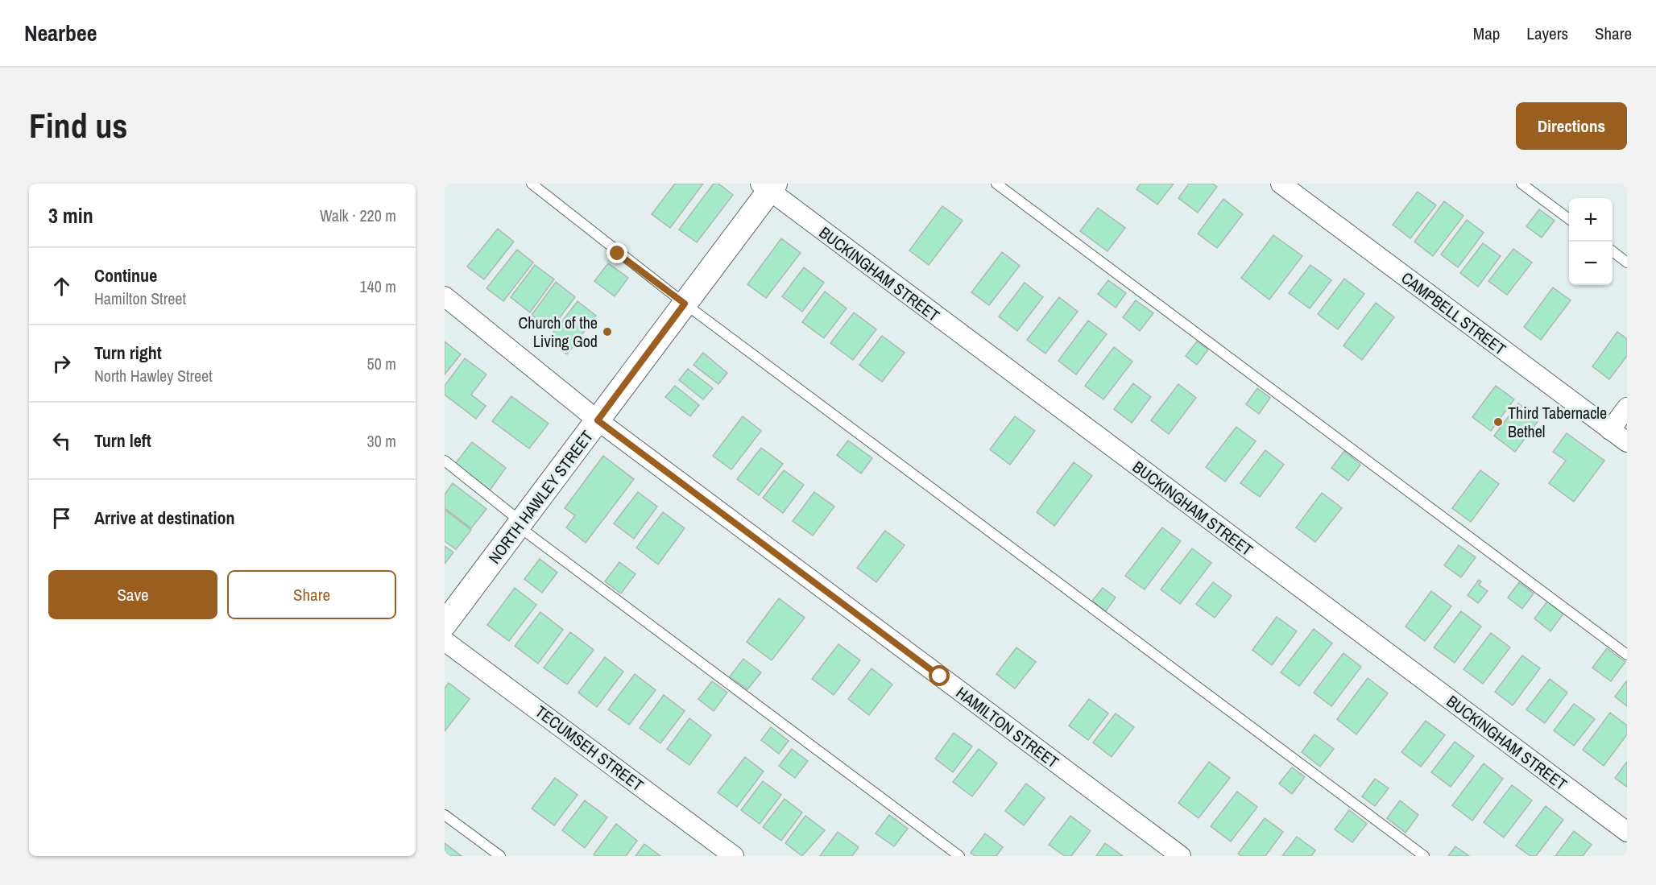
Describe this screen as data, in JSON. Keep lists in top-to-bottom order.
{
  "streets": {
    "street": [
      "BUCKINGHAM STREET",
      "CAMPBELL STREET",
      "NORTH HAWLEY STREET",
      "HAMILTON STREET",
      "TECUMSEH STREET"
    ]
  },
  "crossings": [
    ["BUCKINGHAM STREET", "NORTH HAWLEY STREET"],
    ["NORTH HAWLEY STREET", "HAMILTON STREET"]
  ],
  "places": ["Church of the Living God", "Third Tabernacle Bethel"],
  "page": {
    "header": "Nearbee",
    "nav": ["Map", "Layers", "Share"],
    "buttons": [
      "Directions",
      ["Save", "Share"]
    ],
    "title": "Find us",
    "heading": ["3 min", "Walk · 220 m"],
    "map_buttons": ["+", "−"],
    "list": [
      ["Continue", "Hamilton Street", "140 m"],
      ["Turn right", "North Hawley Street", "50 m"],
      ["Turn left", "30 m"],
      "Arrive at destination"
    ]
  }
}
